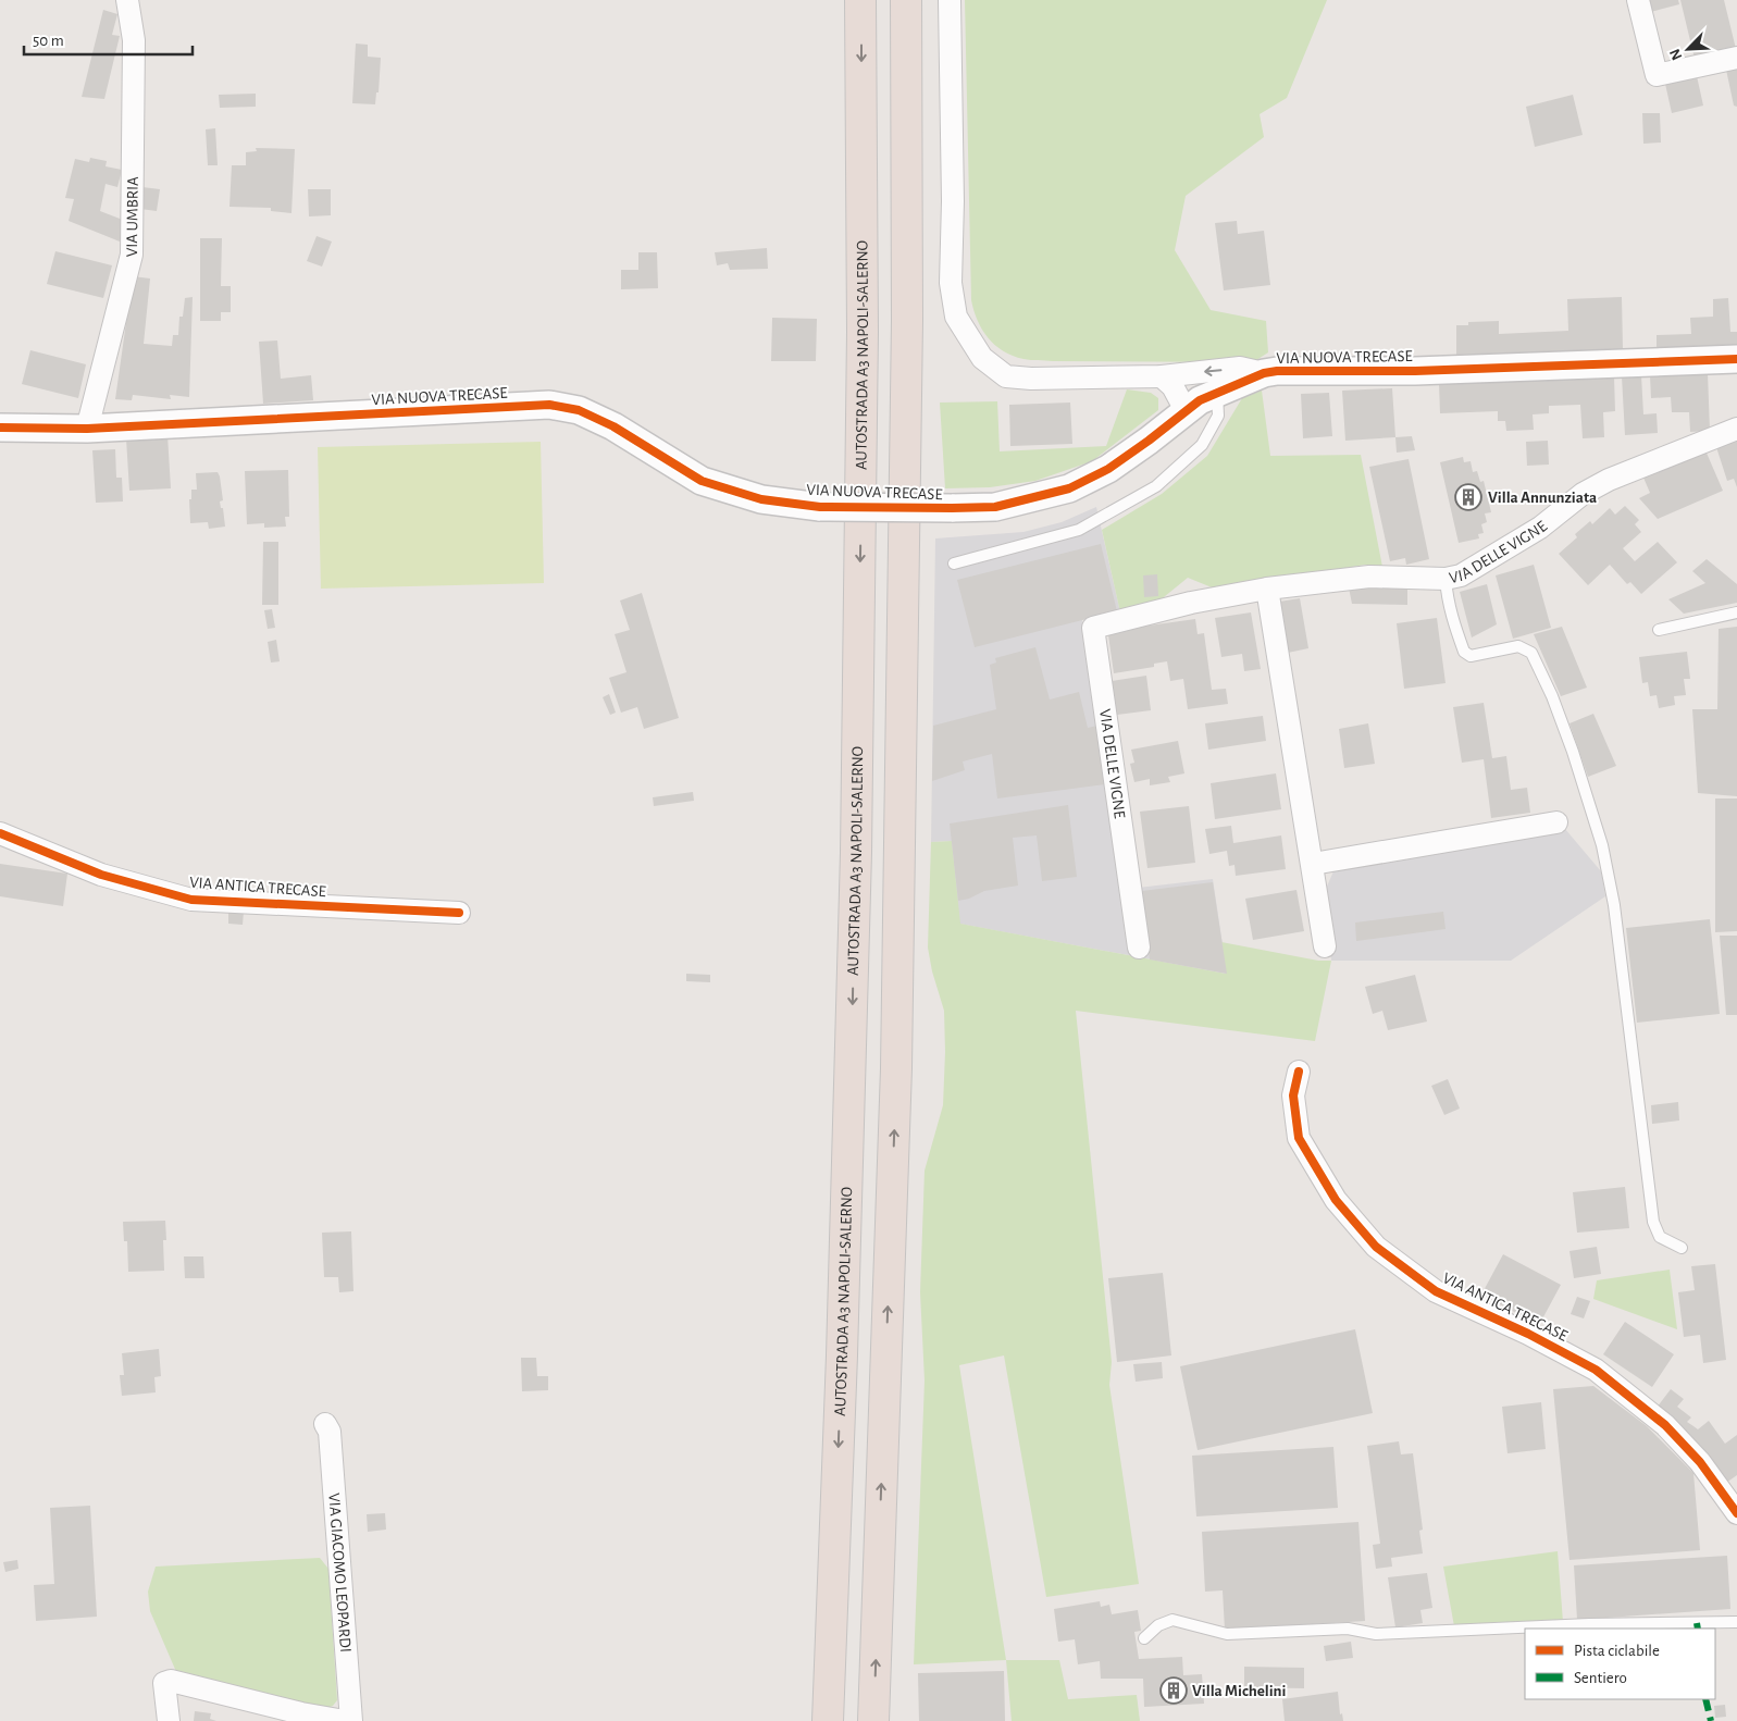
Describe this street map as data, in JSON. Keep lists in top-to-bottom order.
{
  "streets": {
    "highway": ["AUTOSTRADA A3 NAPOLI-SALERNO"],
    "street": [
      "VIA UMBRIA",
      "VIA NUOVA TRECASE",
      "VIA DELLE VIGNE",
      "VIA ANTICA TRECASE",
      "VIA GIACOMO LEOPARDI"
    ]
  },
  "crossings": [
    ["VIA UMBRIA", "VIA NUOVA TRECASE"]
  ],
  "places": {
    "building": ["Villa Annunziata", "Villa Michelini"]
  },
  "legend": ["Pista ciclabile", "Sentiero"],
  "scale_bar": "50 m",
  "north": "bottom left"
}
